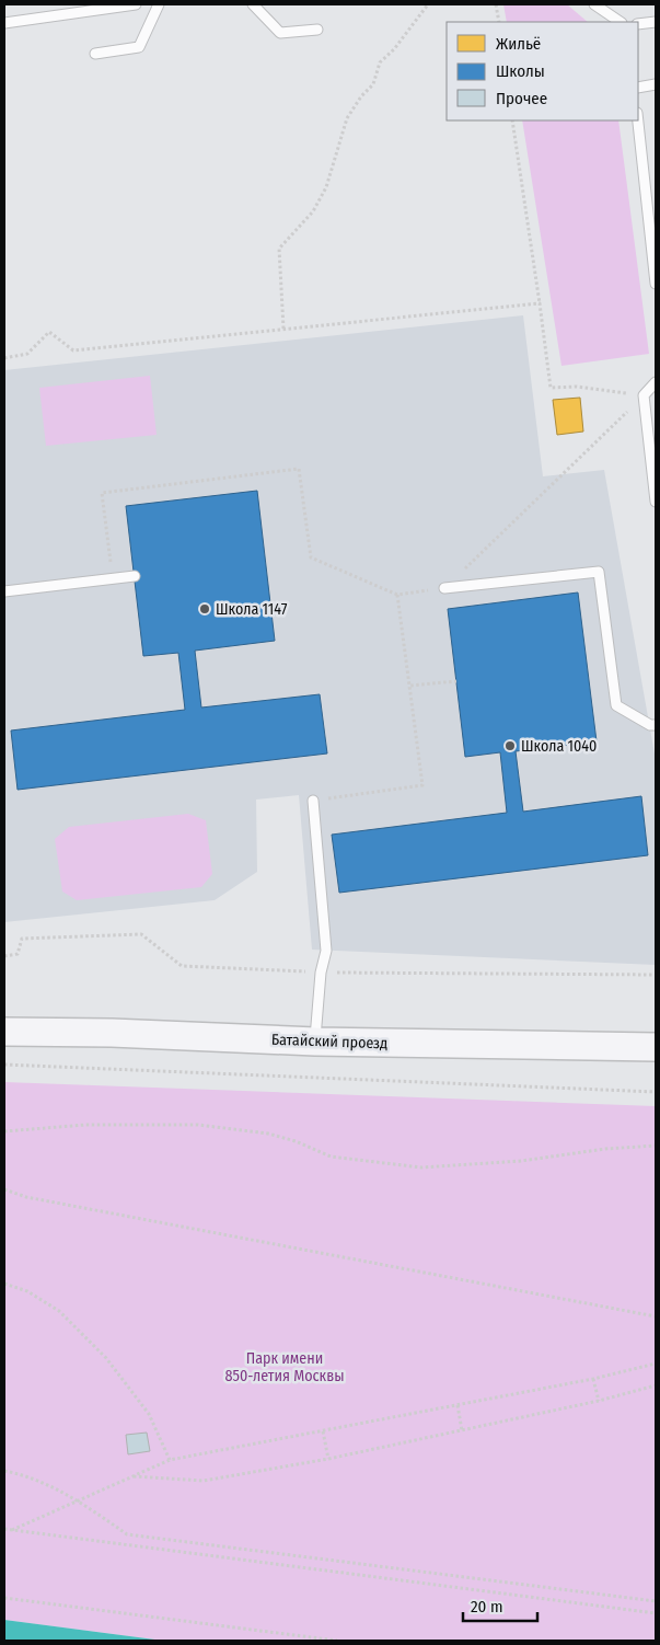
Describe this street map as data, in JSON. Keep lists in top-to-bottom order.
{
  "streets": {
    "main road": ["Батайский проезд"]
  },
  "parks": ["Парк имени 850-летия Москвы"],
  "places": ["Школа 1147", "Школа 1040"],
  "legend": ["Жильё", "Школы", "Прочее"],
  "scale_bar": "20 m"
}
